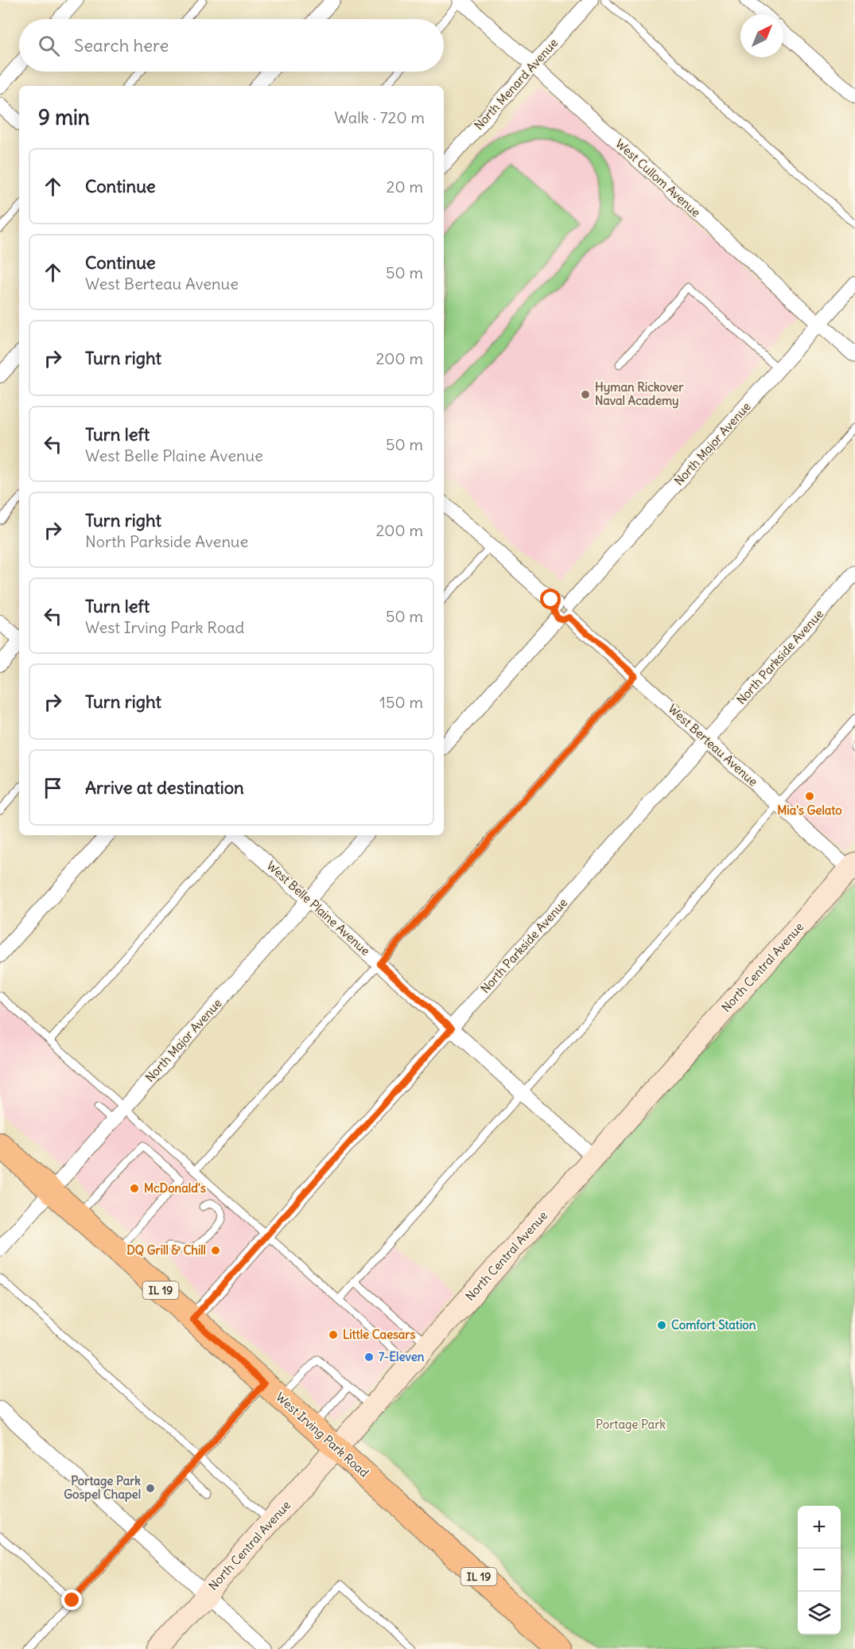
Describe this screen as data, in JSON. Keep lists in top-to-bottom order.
{
  "streets": {
    "main road": ["North Central Avenue", "IL 19", "West Irving Park Road"],
    "street": [
      "North Menard Avenue",
      "West Cullom Avenue",
      "North Major Avenue",
      "North Parkside Avenue",
      "West Berteau Avenue",
      "West Belle Plaine Avenue"
    ]
  },
  "crossings": [
    ["North Menard Avenue", "West Cullom Avenue"],
    ["West Cullom Avenue", "North Major Avenue"],
    ["North Major Avenue", "West Berteau Avenue"],
    ["North Major Avenue", "West Belle Plaine Avenue"],
    ["North Major Avenue", "West Irving Park Road"],
    ["North Parkside Avenue", "West Berteau Avenue"],
    ["North Parkside Avenue", "West Belle Plaine Avenue"],
    ["North Parkside Avenue", "West Irving Park Road"],
    ["West Berteau Avenue", "North Central Avenue"],
    ["West Belle Plaine Avenue", "North Central Avenue"],
    ["North Central Avenue", "West Irving Park Road"]
  ],
  "parks": ["Portage Park"],
  "places": [
    "Hyman Rickover Naval Academy",
    "Mia's Gelato",
    "McDonald's",
    "DQ Grill & Chill",
    "Comfort Station",
    "Little Caesars",
    "7-Eleven",
    "Portage Park Gospel Chapel"
  ],
  "north": "top right",
  "page": {
    "search": "Search here",
    "heading": ["9 min", "Walk · 720 m"],
    "list": [
      ["Continue", "20 m"],
      ["Continue", "West Berteau Avenue", "50 m"],
      ["Turn right", "200 m"],
      ["Turn left", "West Belle Plaine Avenue", "50 m"],
      ["Turn right", "North Parkside Avenue", "200 m"],
      ["Turn left", "West Irving Park Road", "50 m"],
      ["Turn right", "150 m"],
      "Arrive at destination"
    ],
    "map_buttons": ["+", "−"]
  }
}
